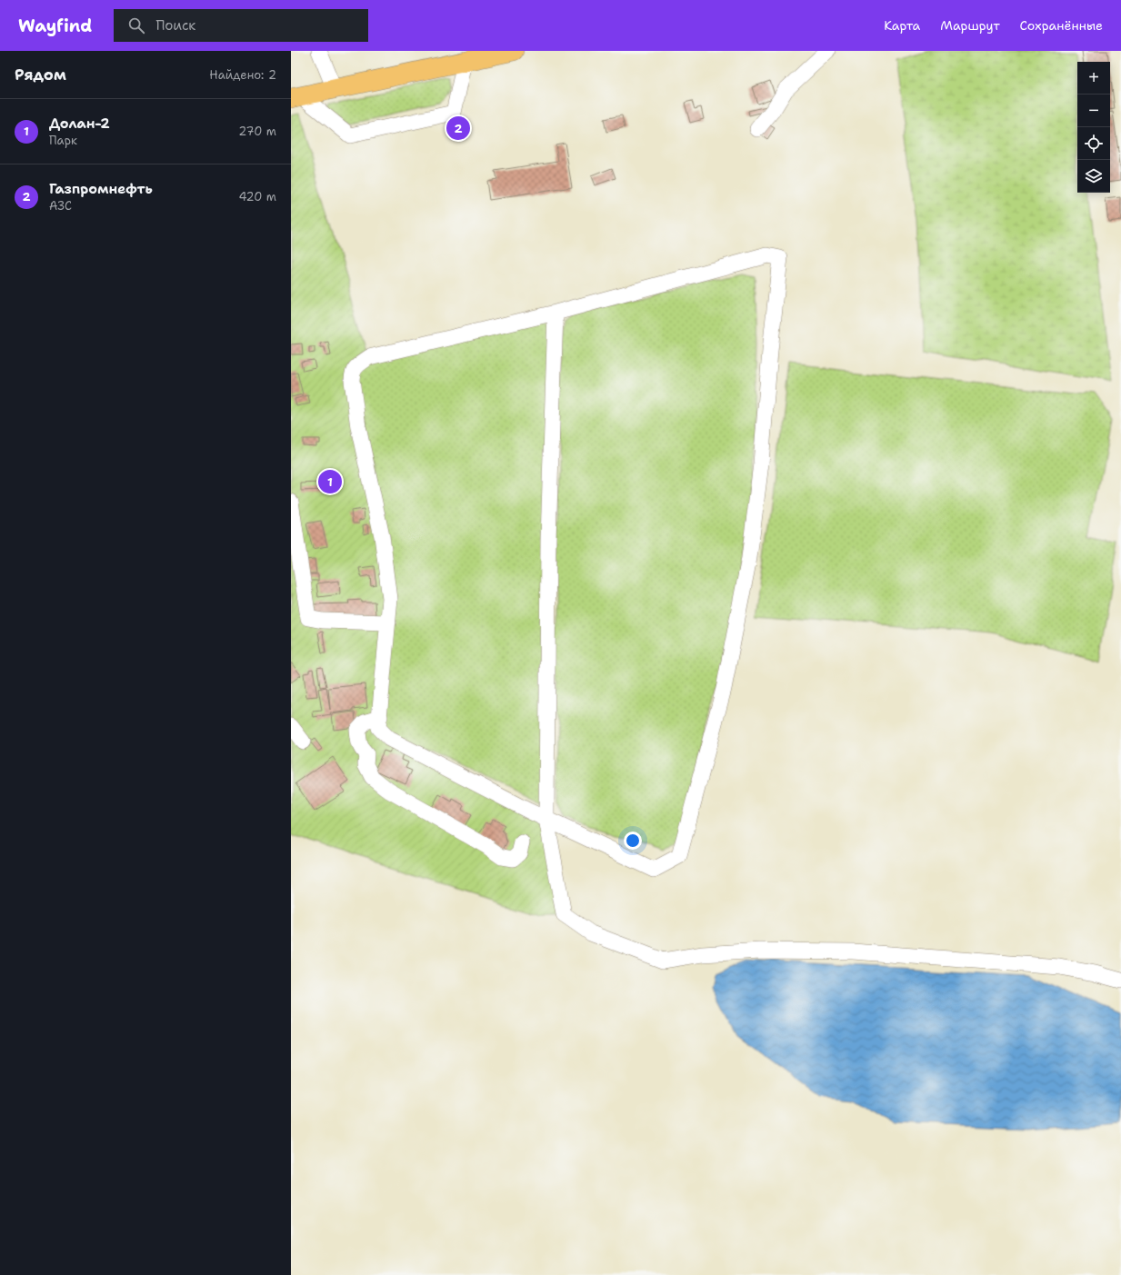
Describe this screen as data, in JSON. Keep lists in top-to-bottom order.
{
  "page": {
    "header": "Wayfind",
    "search": "Поиск",
    "nav": ["Карта", "Маршрут", "Сохранённые"],
    "heading": ["Рядом", "Найдено: 2"],
    "map_buttons": ["+", "−"],
    "list": [
      {
        "mark": "1",
        "name": "Долан-2",
        "note": "Парк",
        "value": "270 m"
      },
      {
        "mark": "2",
        "name": "Газпромнефть",
        "note": "АЗС",
        "value": "420 m"
      }
    ],
    "pins": ["2", "1"]
  }
}
